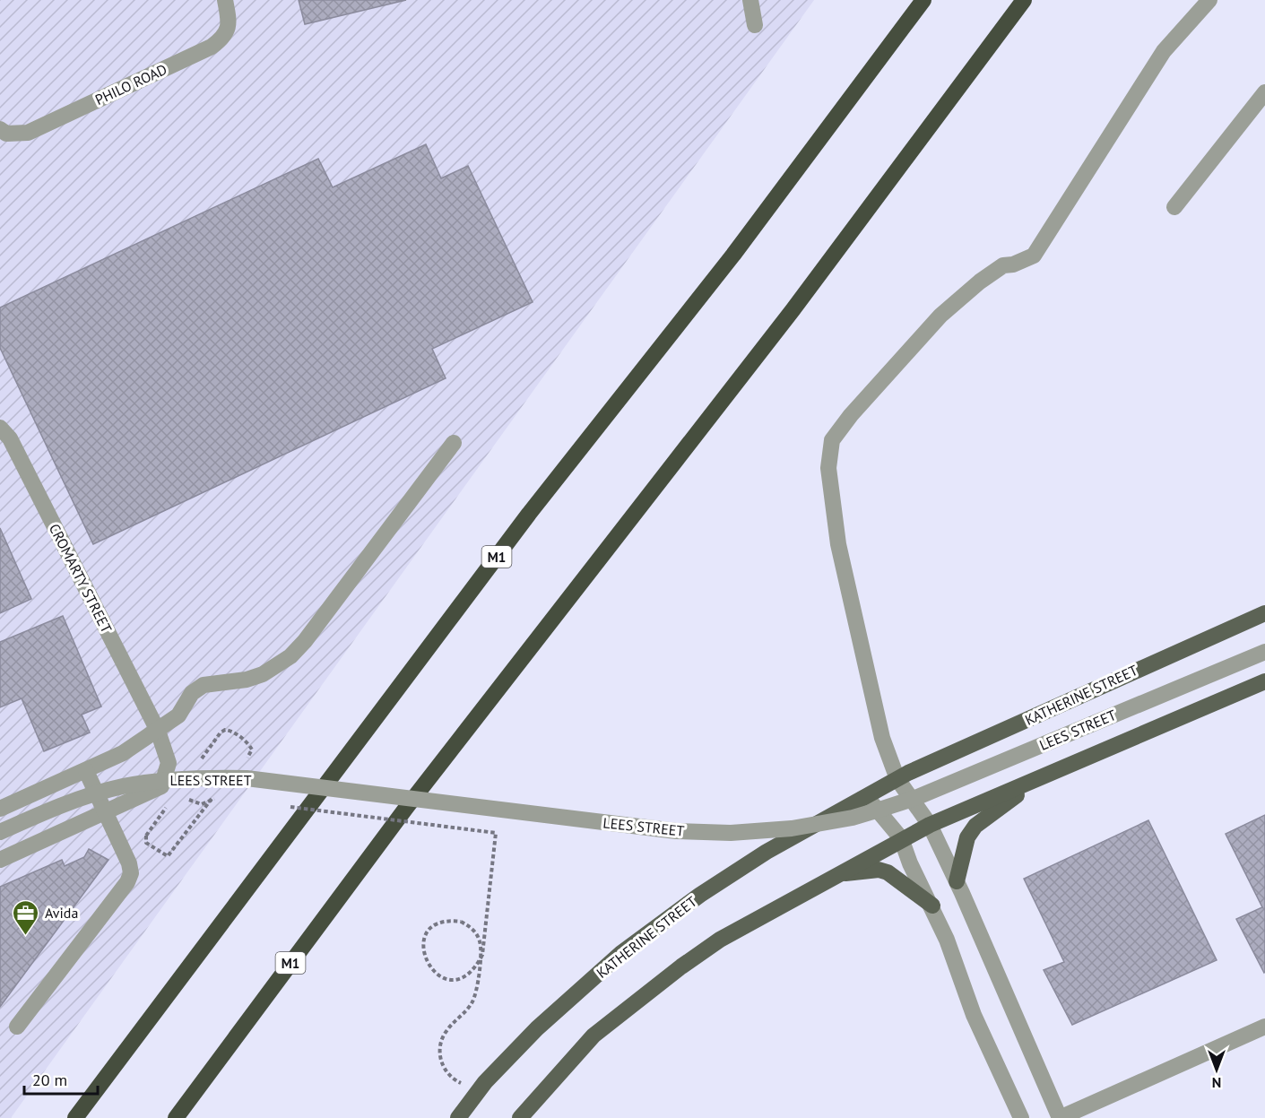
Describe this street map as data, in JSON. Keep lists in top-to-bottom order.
{
  "streets": {
    "highway": ["M1"],
    "main road": ["KATHERINE STREET"],
    "street": ["PHILO ROAD", "CROMARTY STREET", "LEES STREET"]
  },
  "places": {
    "office": ["Avida"]
  },
  "scale_bar": "20 m",
  "north": "bottom"
}
